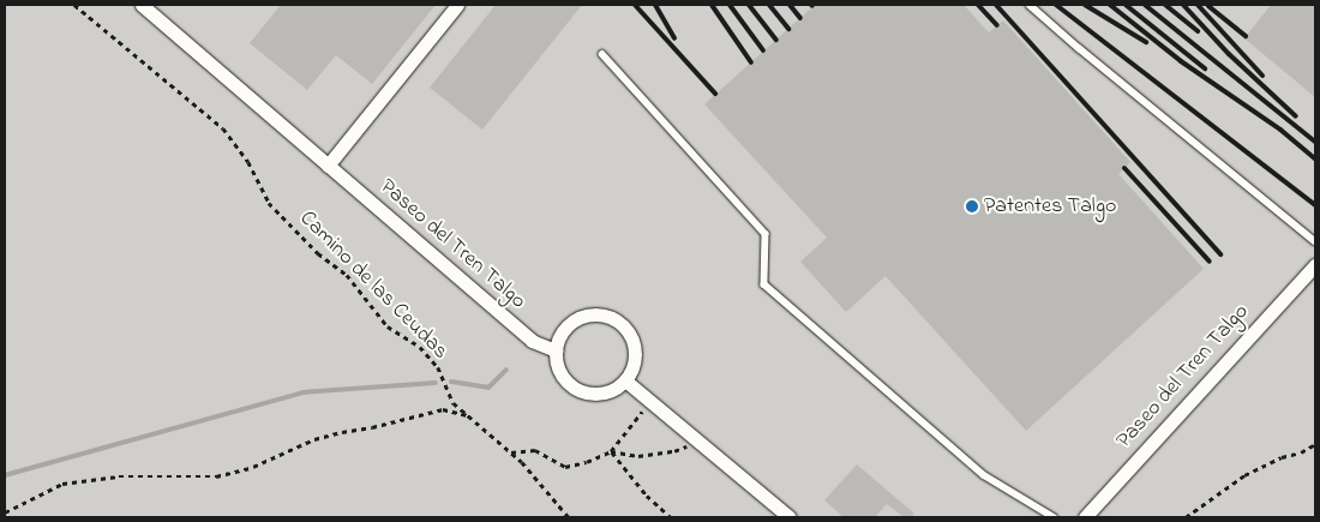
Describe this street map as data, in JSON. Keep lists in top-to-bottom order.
{
  "streets": {
    "street": ["Paseo del Tren Talgo"],
    "path": ["Camino de las Ceudas"]
  },
  "places": ["Patentes Talgo"]
}
